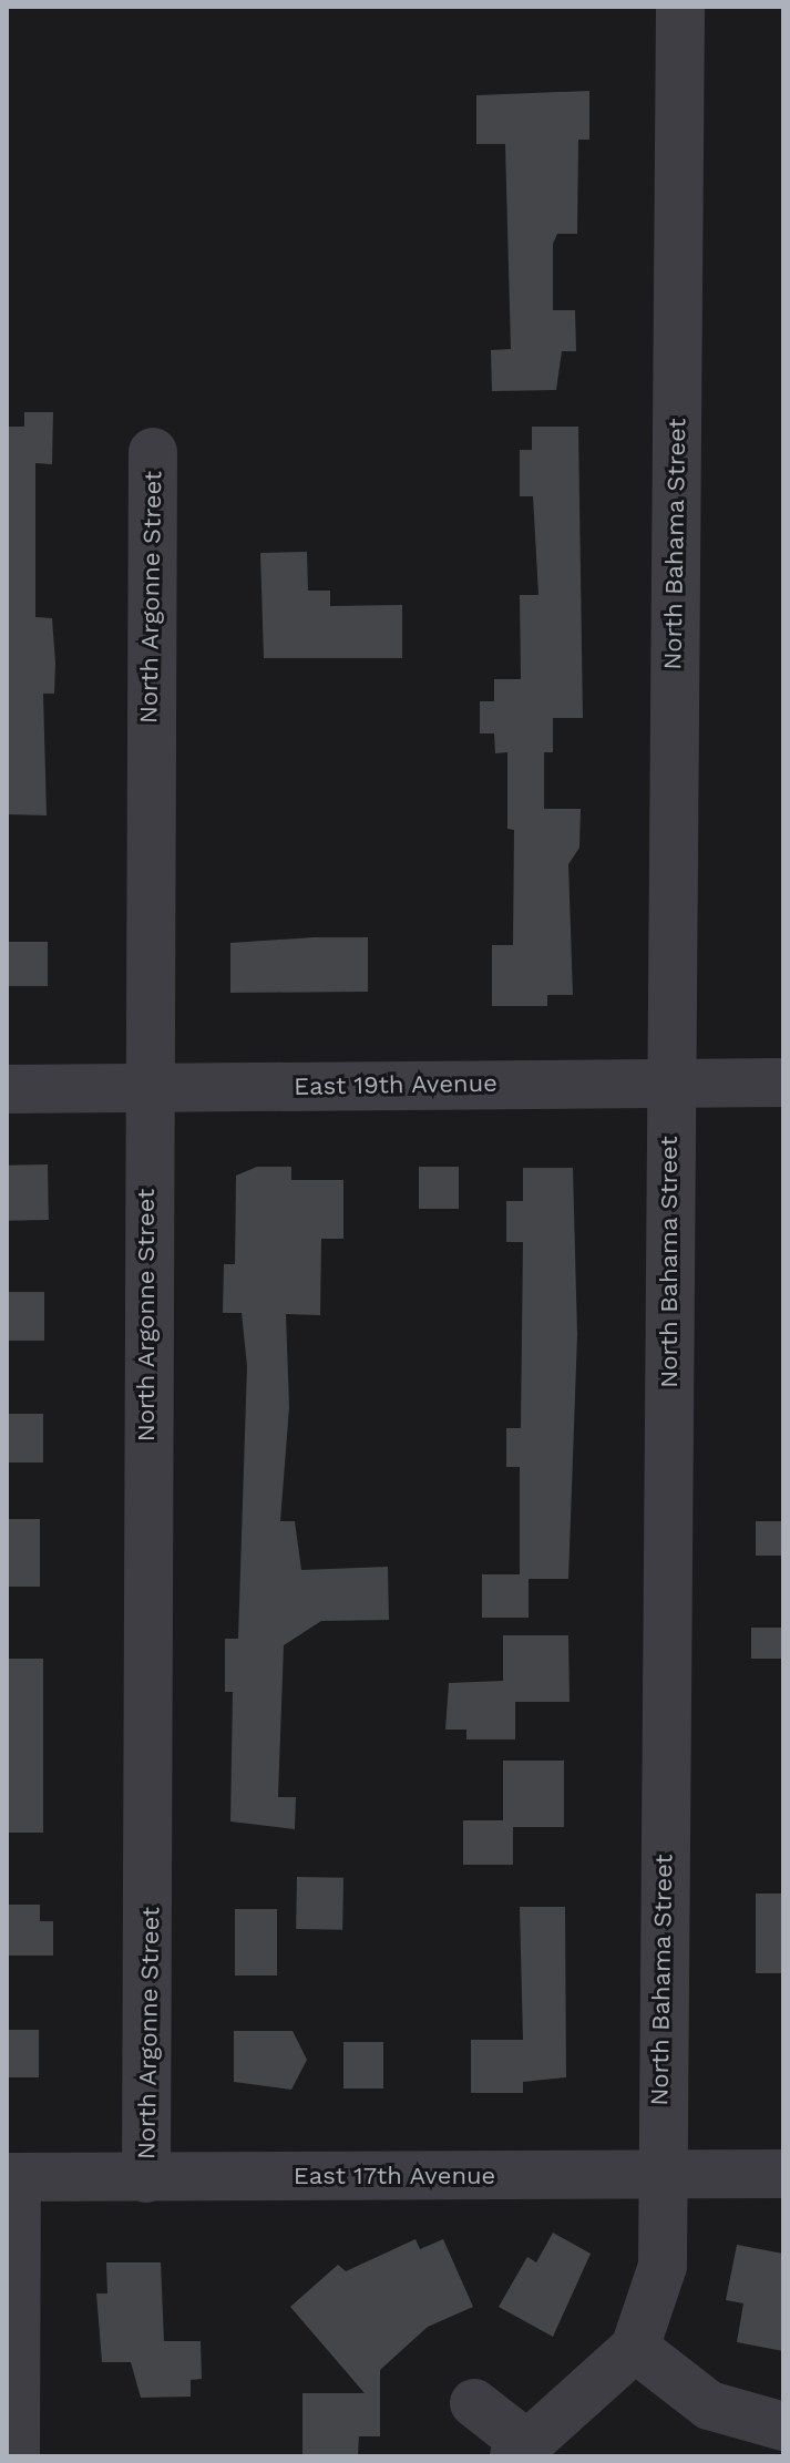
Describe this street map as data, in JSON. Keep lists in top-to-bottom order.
{
  "streets": {
    "street": [
      "North Bahama Street",
      "North Argonne Street",
      "East 19th Avenue",
      "East 17th Avenue"
    ]
  },
  "crossings": [
    ["North Bahama Street", "East 19th Avenue"],
    ["North Bahama Street", "East 17th Avenue"],
    ["North Argonne Street", "East 19th Avenue"],
    ["North Argonne Street", "East 17th Avenue"]
  ]
}
